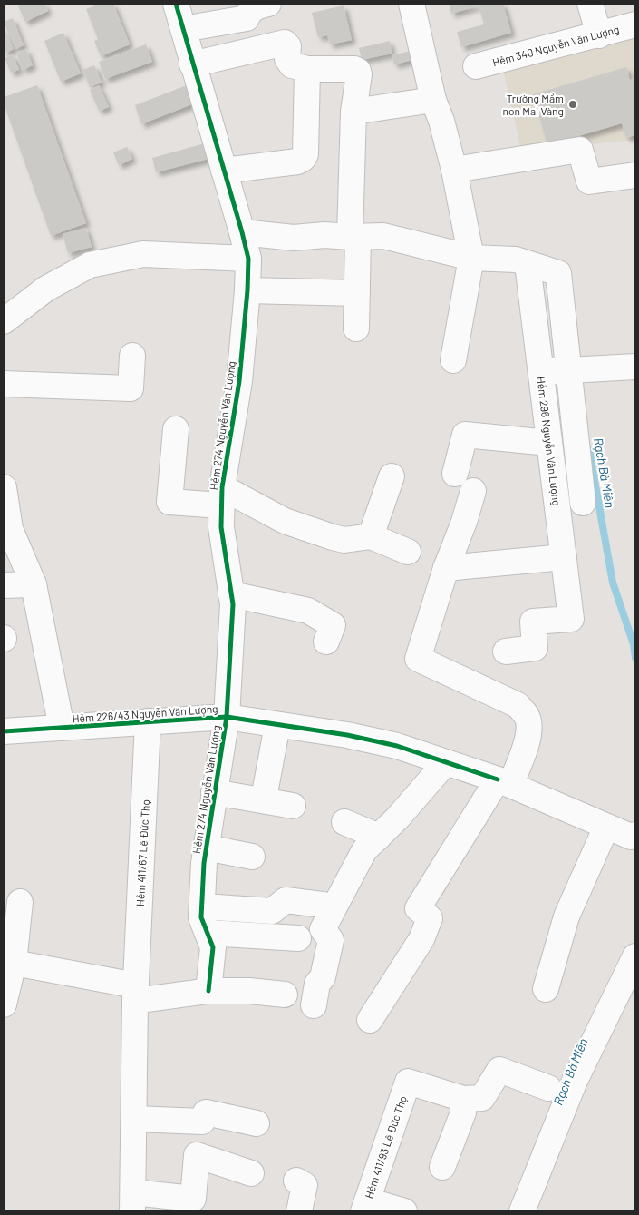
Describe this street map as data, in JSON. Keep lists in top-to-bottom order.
{
  "streets": {
    "street": [
      "Hẻm 340 Nguyễn Văn Lượng",
      "Hẻm 274 Nguyễn Văn Lượng",
      "Hẻm 296 Nguyễn Văn Lượng",
      "Hẻm 226/43 Nguyễn Văn Lượng",
      "Hẻm 411/67 Lê Đức Thọ",
      "Hẻm 411/93 Lê Đức Thọ"
    ]
  },
  "crossings": [
    ["Hẻm 274 Nguyễn Văn Lượng", "Hẻm 226/43 Nguyễn Văn Lượng"],
    ["Hẻm 226/43 Nguyễn Văn Lượng", "Hẻm 411/67 Lê Đức Thọ"]
  ],
  "water": ["Rạch Bà Miên"],
  "places": ["Trường Mầm non Mai Vàng"]
}
